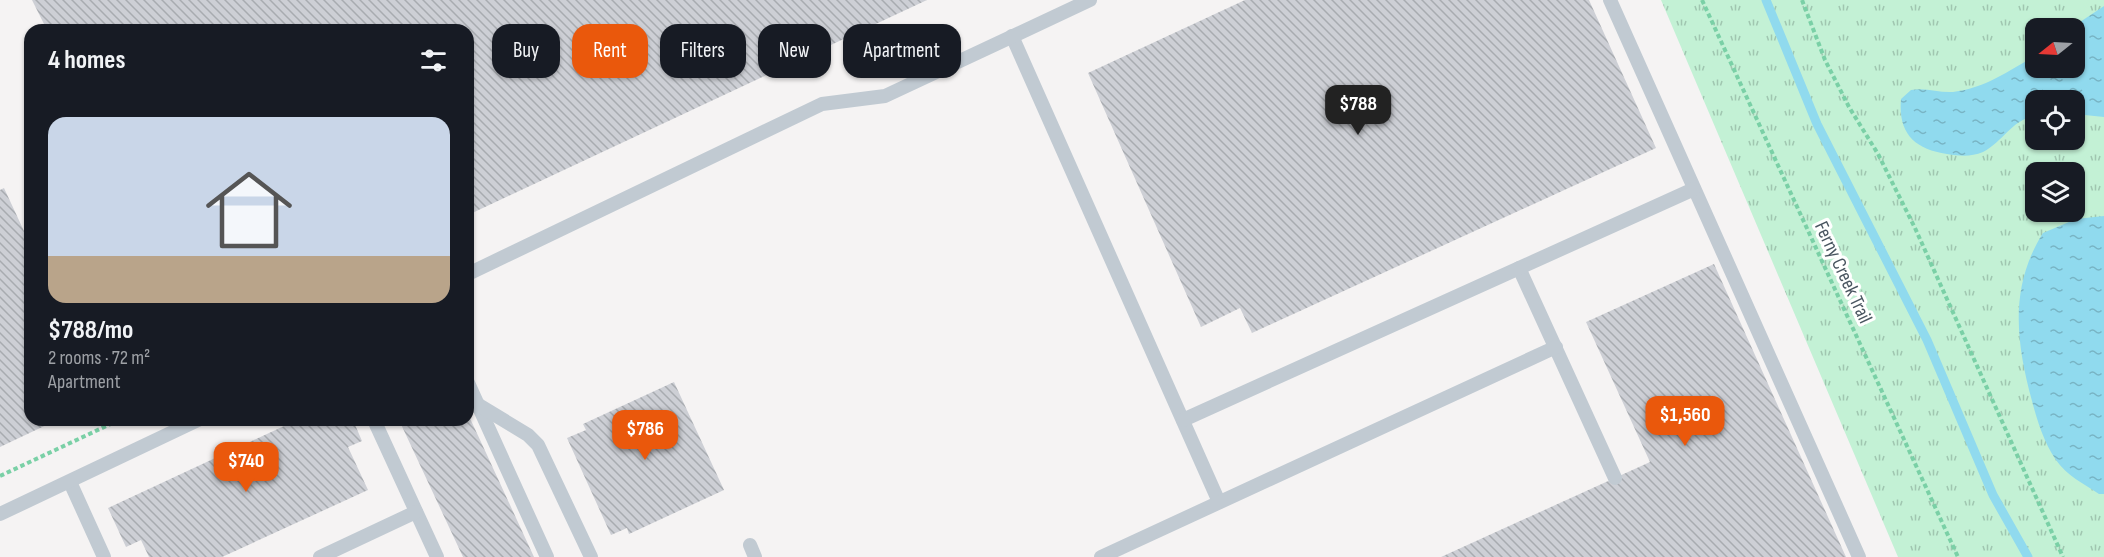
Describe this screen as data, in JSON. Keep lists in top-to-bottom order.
{
  "streets": {
    "path": ["Ferny Creek Trail"]
  },
  "north": "left",
  "page": {
    "chip": [
      "Buy",
      "Rent",
      "Filters",
      "New",
      "Apartment"
    ],
    "heading": "4 homes",
    "price": [
      "$788",
      "$1,560",
      "$786",
      "$740"
    ],
    "list": [
      {
        "name": "$788/mo",
        "note": "2 rooms · 72 m² · Apartment"
      }
    ]
  }
}
